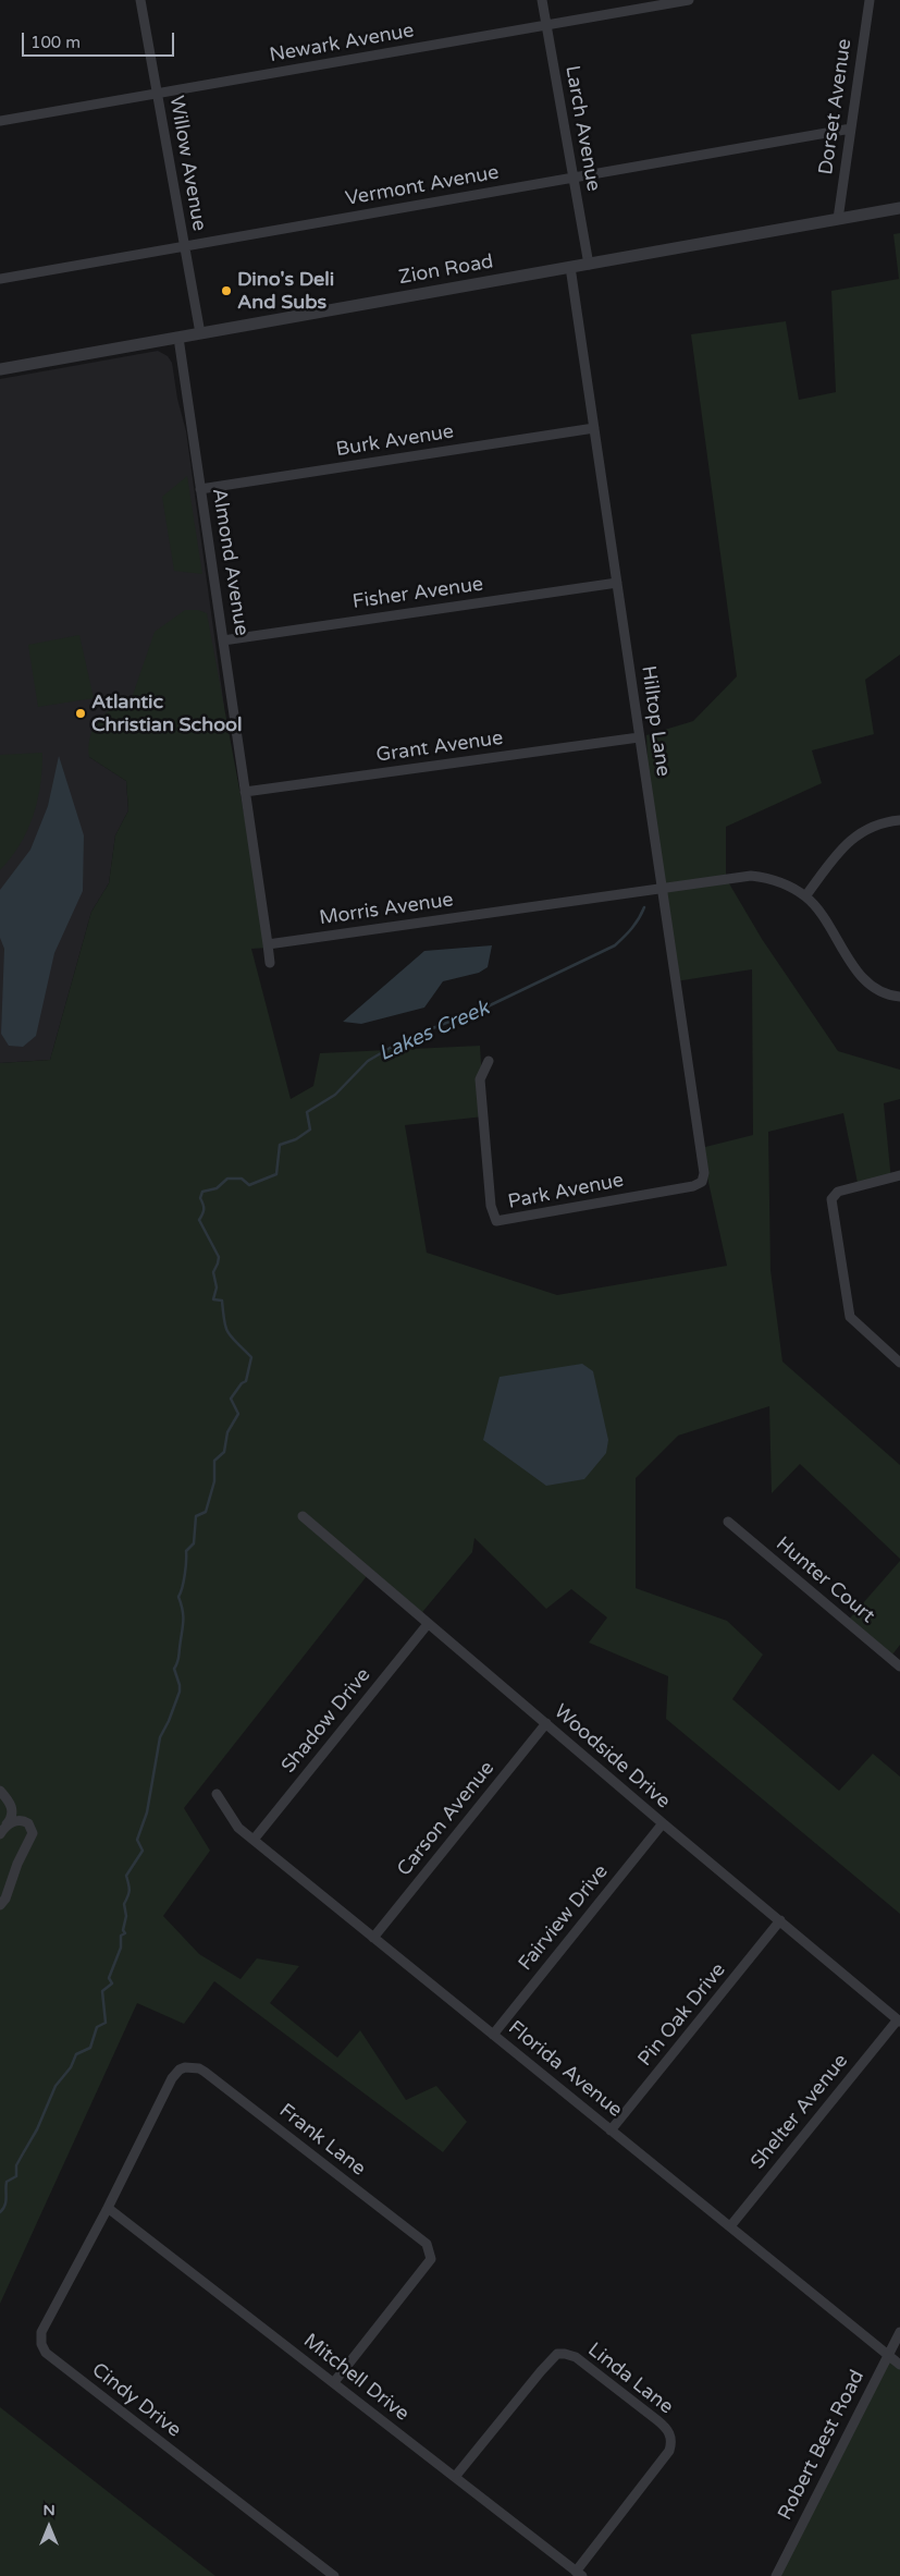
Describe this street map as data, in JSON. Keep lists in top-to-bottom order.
{
  "streets": {
    "street": [
      "Newark Avenue",
      "Dorset Avenue",
      "Larch Avenue",
      "Willow Avenue",
      "Vermont Avenue",
      "Zion Road",
      "Burk Avenue",
      "Almond Avenue",
      "Fisher Avenue",
      "Hilltop Lane",
      "Grant Avenue",
      "Morris Avenue",
      "Park Avenue",
      "Hunter Court",
      "Shadow Drive",
      "Woodside Drive",
      "Carson Avenue",
      "Fairview Drive",
      "Pin Oak Drive",
      "Florida Avenue",
      "Shelter Avenue",
      "Frank Lane",
      "Mitchell Drive",
      "Linda Lane",
      "Cindy Drive",
      "Robert Best Road"
    ]
  },
  "crossings": [
    ["Newark Avenue", "Larch Avenue"],
    ["Newark Avenue", "Willow Avenue"],
    ["Dorset Avenue", "Vermont Avenue"],
    ["Dorset Avenue", "Zion Road"],
    ["Larch Avenue", "Vermont Avenue"],
    ["Larch Avenue", "Zion Road"],
    ["Willow Avenue", "Vermont Avenue"],
    ["Willow Avenue", "Zion Road"],
    ["Zion Road", "Almond Avenue"],
    ["Zion Road", "Hilltop Lane"],
    ["Burk Avenue", "Almond Avenue"],
    ["Burk Avenue", "Hilltop Lane"],
    ["Almond Avenue", "Fisher Avenue"],
    ["Almond Avenue", "Grant Avenue"],
    ["Fisher Avenue", "Hilltop Lane"],
    ["Hilltop Lane", "Grant Avenue"],
    ["Hilltop Lane", "Morris Avenue"],
    ["Hilltop Lane", "Park Avenue"],
    ["Shadow Drive", "Woodside Drive"],
    ["Shadow Drive", "Florida Avenue"],
    ["Woodside Drive", "Carson Avenue"],
    ["Woodside Drive", "Fairview Drive"],
    ["Woodside Drive", "Pin Oak Drive"],
    ["Woodside Drive", "Shelter Avenue"],
    ["Carson Avenue", "Florida Avenue"],
    ["Fairview Drive", "Florida Avenue"],
    ["Pin Oak Drive", "Florida Avenue"],
    ["Florida Avenue", "Shelter Avenue"],
    ["Florida Avenue", "Robert Best Road"],
    ["Frank Lane", "Mitchell Drive"],
    ["Frank Lane", "Cindy Drive"],
    ["Mitchell Drive", "Linda Lane"],
    ["Mitchell Drive", "Cindy Drive"]
  ],
  "water": ["Lakes Creek"],
  "places": ["Dino's Deli And Subs", "Atlantic Christian School"],
  "scale_bar": "100 m",
  "north": "top"
}
